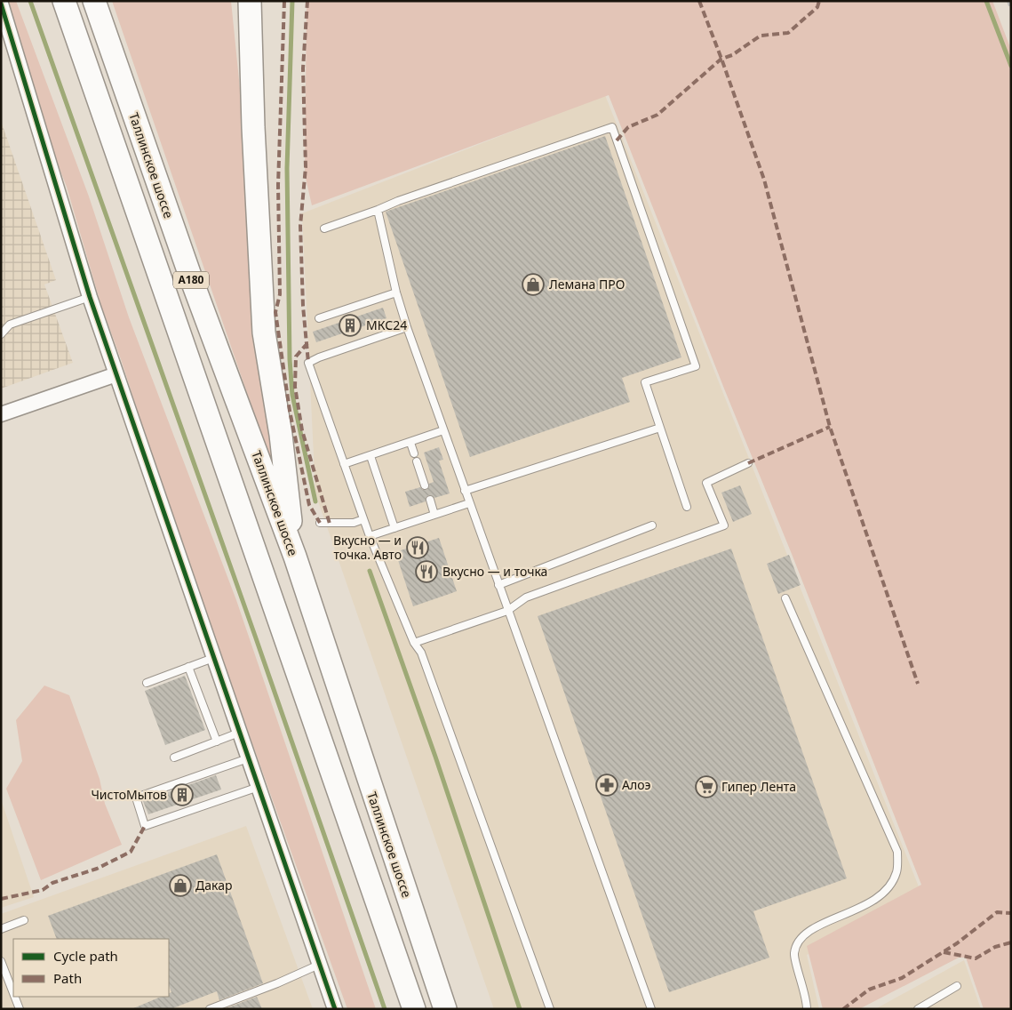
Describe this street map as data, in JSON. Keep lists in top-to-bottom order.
{
  "streets": {
    "main road": ["Таллинское шоссе", "A180"]
  },
  "places": {
    "shop": ["Лемана ПРО", "Дакар"],
    "building": ["МКС24", "ЧистоМытов"],
    "restaurant": ["Вкусно — и точка. Авто", "Вкусно — и точка"],
    "pharmacy": ["Алоэ"],
    "supermarket": ["Гипер Лента"]
  },
  "legend": ["Cycle path", "Path"]
}
